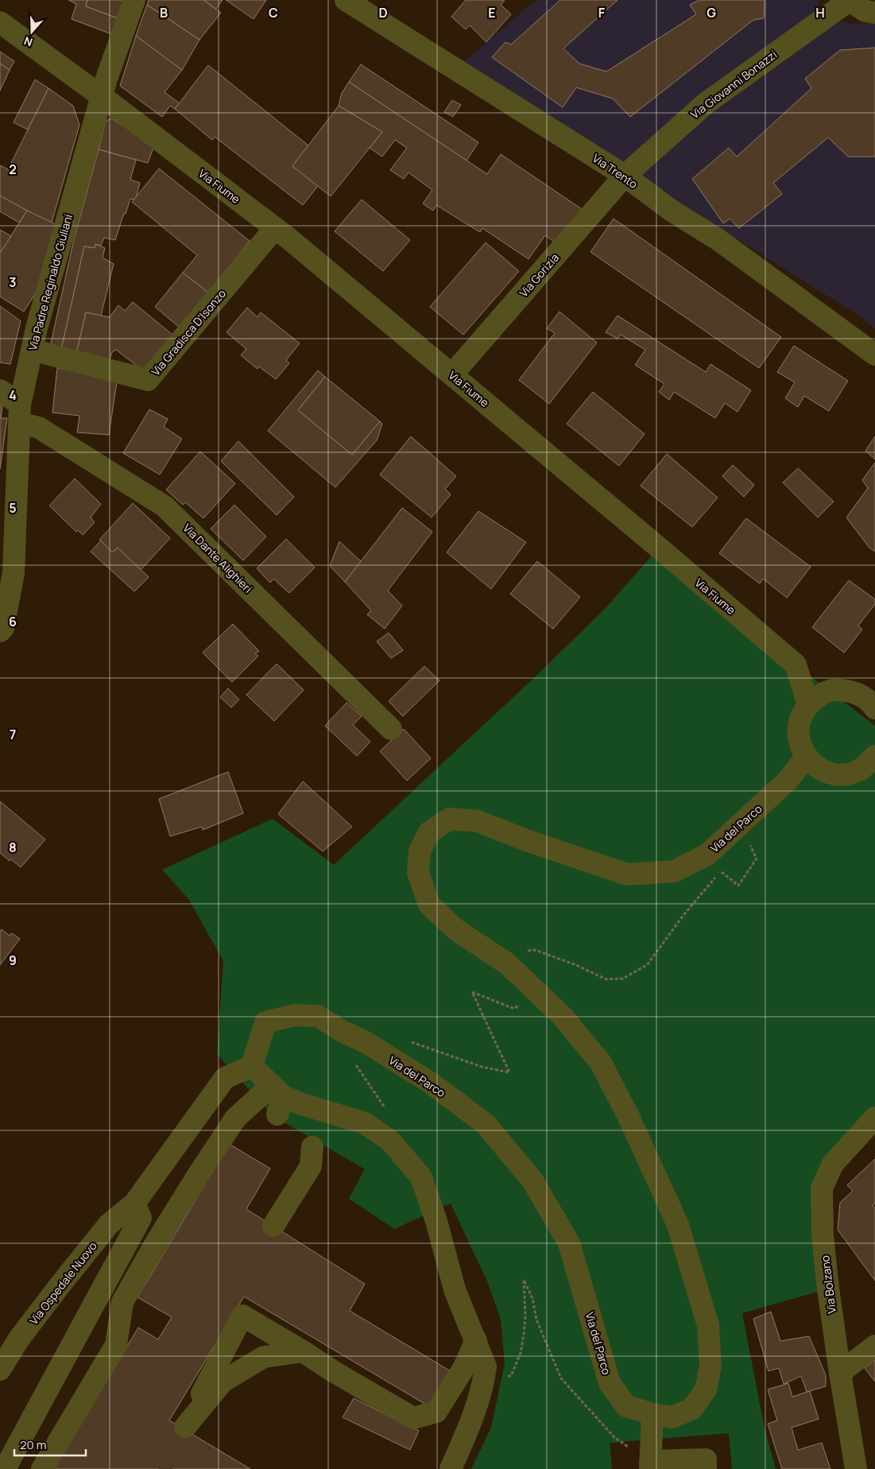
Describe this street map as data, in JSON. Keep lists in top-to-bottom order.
{
  "streets": {
    "street": [
      "Via Giovanni Bonazzi",
      "Via Trento",
      "Via Fiume",
      "Via Gorizia",
      "Via Padre Reginaldo Giuliani",
      "Via Gradisca D'Isonzo",
      "Via Dante Alighieri",
      "Via del Parco",
      "Via Ospedale Nuovo",
      "Via Bolzano"
    ]
  },
  "crossings": [
    ["Via Giovanni Bonazzi", "Via Trento"],
    ["Via Giovanni Bonazzi", "Via Gorizia"],
    ["Via Trento", "Via Gorizia"],
    ["Via Fiume", "Via Gorizia"],
    ["Via Fiume", "Via Padre Reginaldo Giuliani"],
    ["Via Fiume", "Via Gradisca D'Isonzo"],
    ["Via Padre Reginaldo Giuliani", "Via Gradisca D'Isonzo"],
    ["Via Padre Reginaldo Giuliani", "Via Dante Alighieri"]
  ],
  "scale_bar": "20 m",
  "north": "bottom",
  "grid": {
    "columns": [
      "B",
      "C",
      "D",
      "E",
      "F",
      "G",
      "H"
    ],
    "rows": [
      "2",
      "3",
      "4",
      "5",
      "6",
      "7",
      "8",
      "9"
    ]
  }
}
